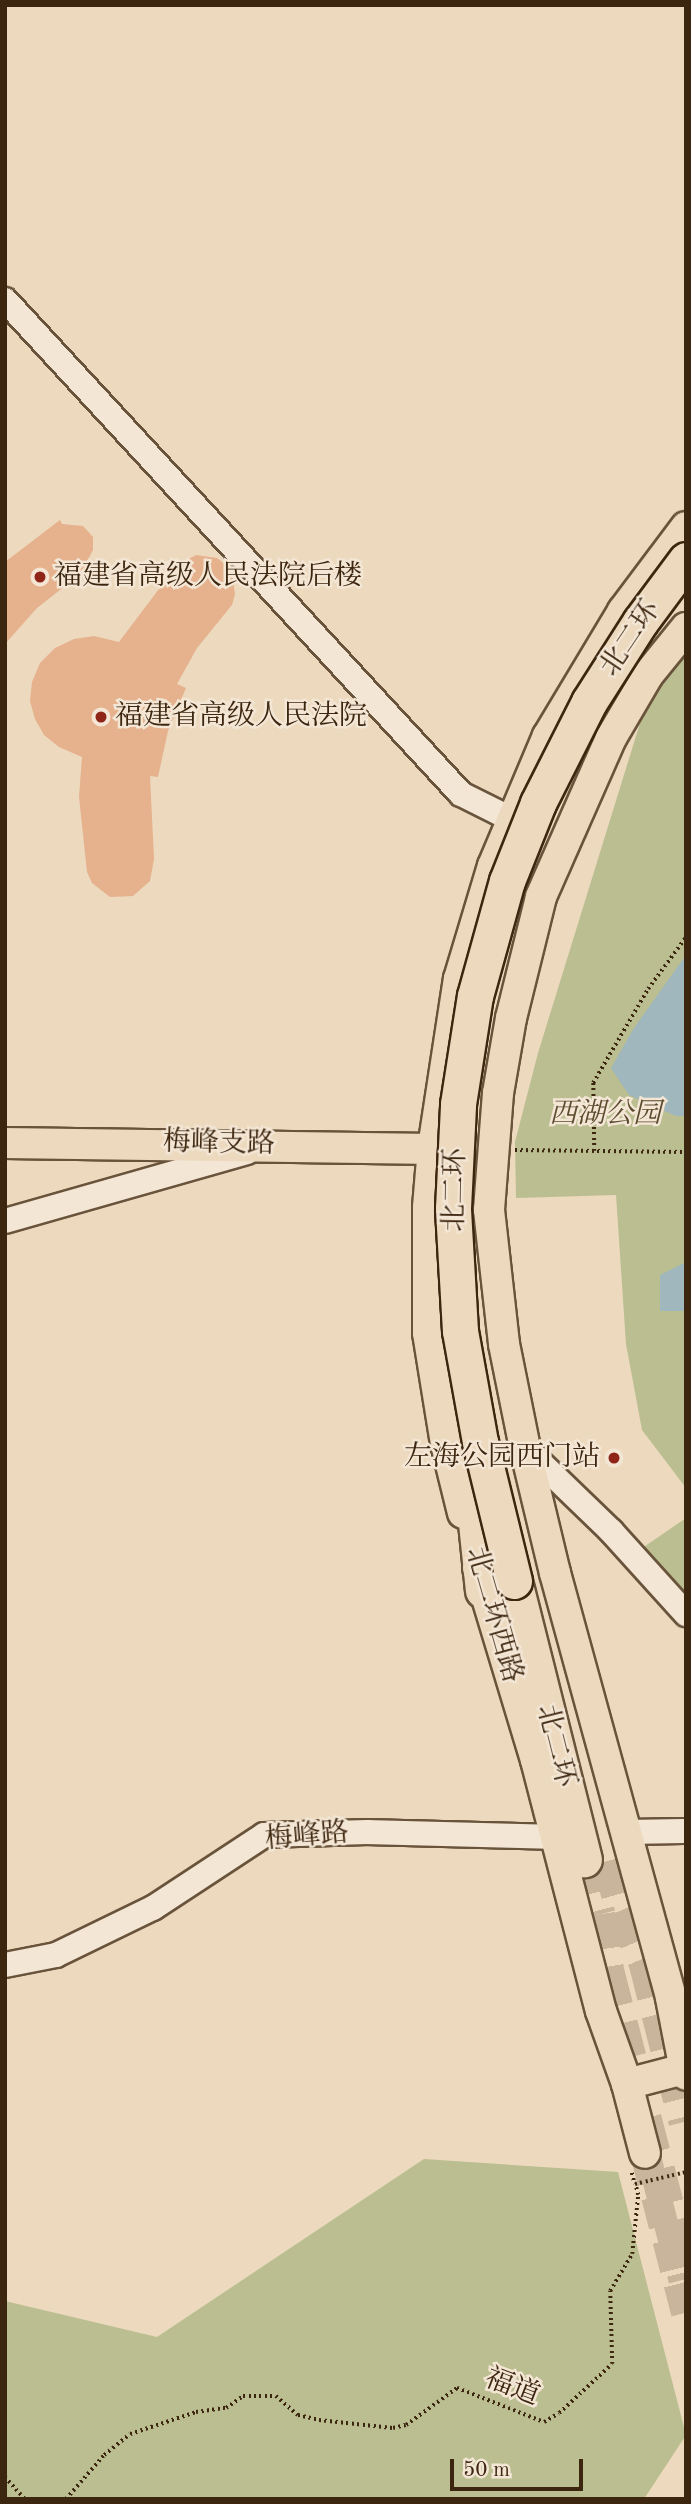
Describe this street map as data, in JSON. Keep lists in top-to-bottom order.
{
  "streets": {
    "highway": ["北二环"],
    "main road": ["梅峰支路", "北二环西路"],
    "street": ["梅峰路"],
    "path": ["福道"]
  },
  "crossings": [
    ["北二环", "北二环西路"],
    ["梅峰支路", "北二环西路"],
    ["北二环西路", "梅峰路"]
  ],
  "parks": ["西湖公园"],
  "places": ["福建省高级人民法院后楼", "福建省高级人民法院", "左海公园西门站"],
  "scale_bar": "50 m"
}
